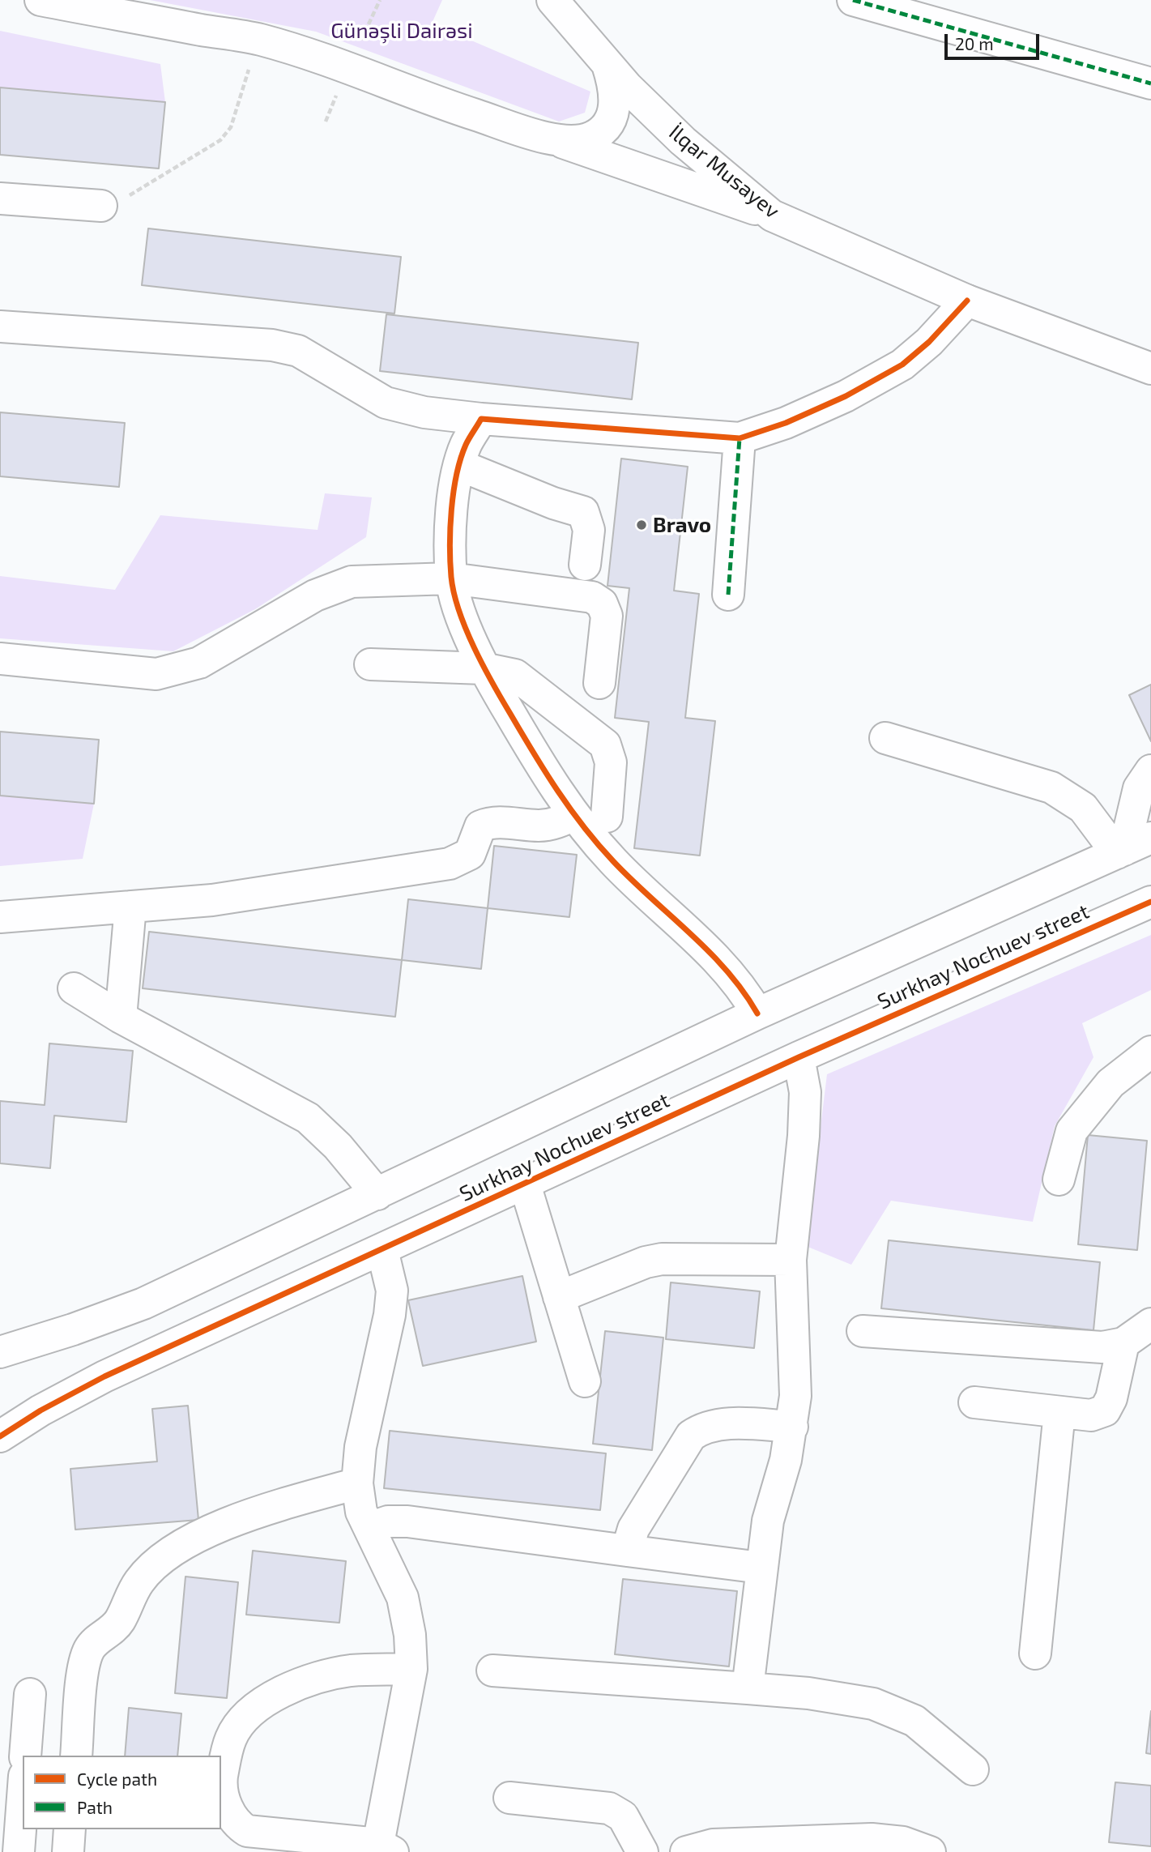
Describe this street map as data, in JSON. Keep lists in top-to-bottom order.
{
  "streets": {
    "street": ["İlqar Musayev", "Surkhay Nochuev street"]
  },
  "parks": ["Günəşli Dairəsi"],
  "places": ["Bravo"],
  "legend": ["Cycle path", "Path"],
  "scale_bar": "20 m"
}
